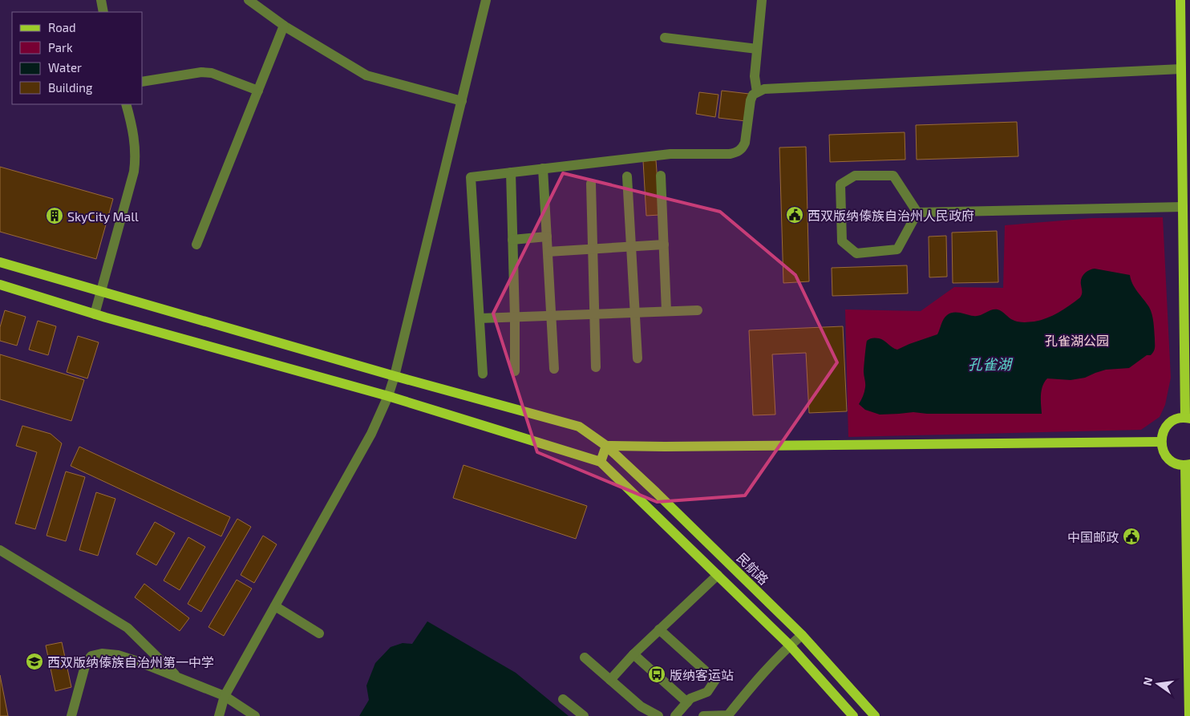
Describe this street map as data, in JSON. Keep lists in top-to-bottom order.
{
  "streets": {
    "main road": ["民航路"]
  },
  "water": ["孔雀湖"],
  "parks": ["孔雀湖公园"],
  "places": {
    "public building": ["西双版纳傣族自治州人民政府", "中国邮政"],
    "building": ["SkyCity Mall"],
    "school or university": ["西双版纳傣族自治州第一中学"],
    "bus stop": ["版纳客运站"]
  },
  "legend": [
    "Road",
    "Park",
    "Water",
    "Building"
  ],
  "north": "left"
}
